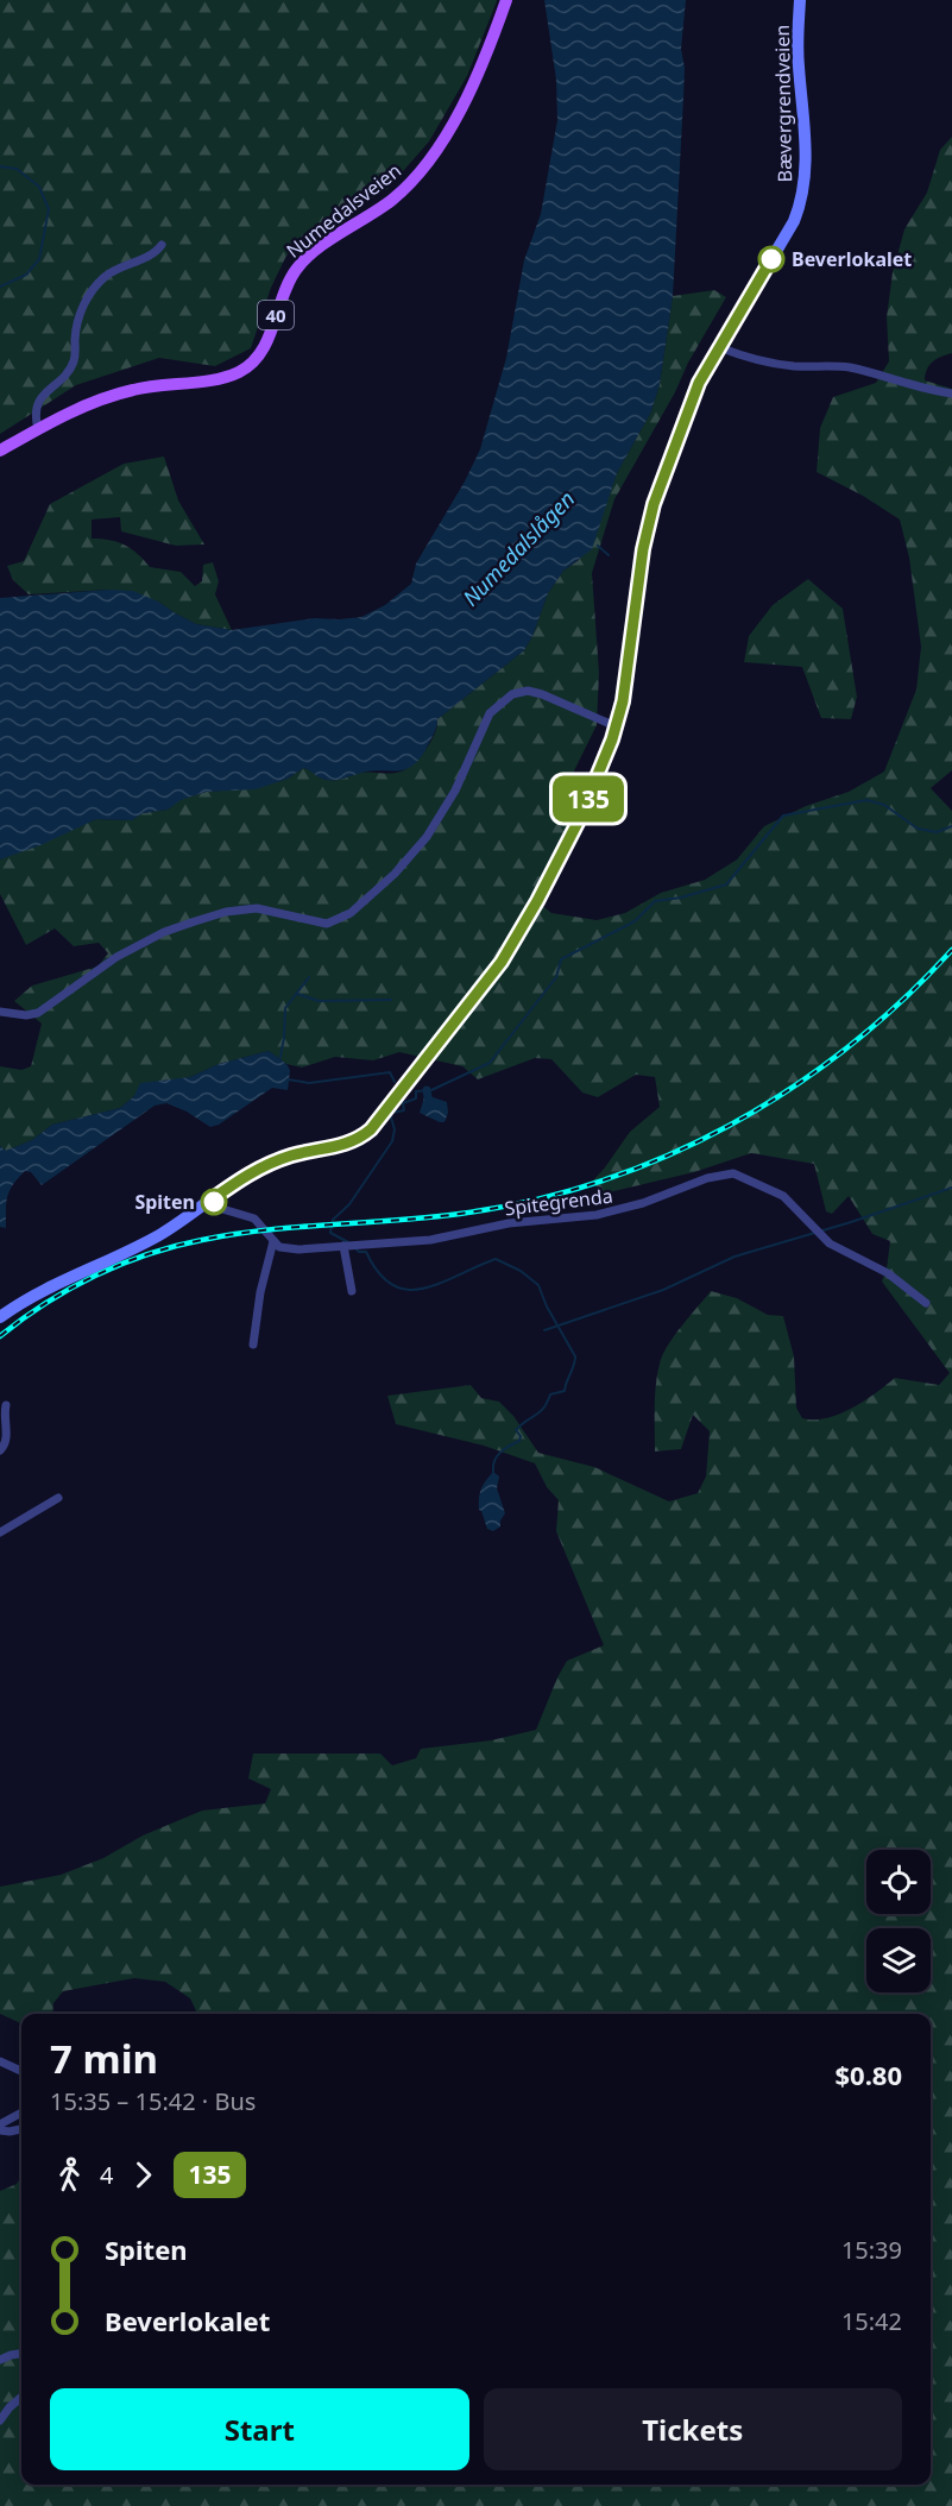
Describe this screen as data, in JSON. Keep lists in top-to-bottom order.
{
  "streets": {
    "main road": ["Bævergrendveien", "Numedalsveien", "40"],
    "street": ["Spitegrenda"]
  },
  "water": ["Numedalslågen"],
  "places": ["Beverlokalet", "Spiten"],
  "lines": ["bus line 135"],
  "page": {
    "on_map": "135",
    "heading": ["7 min", "15:35 – 15:42 · Bus", "$0.80"],
    "legs": ["4", "135"],
    "list": [
      {
        "name": "Spiten",
        "value": "15:39"
      },
      {
        "name": "Beverlokalet",
        "value": "15:42"
      }
    ],
    "buttons": ["Start", "Tickets"]
  }
}
